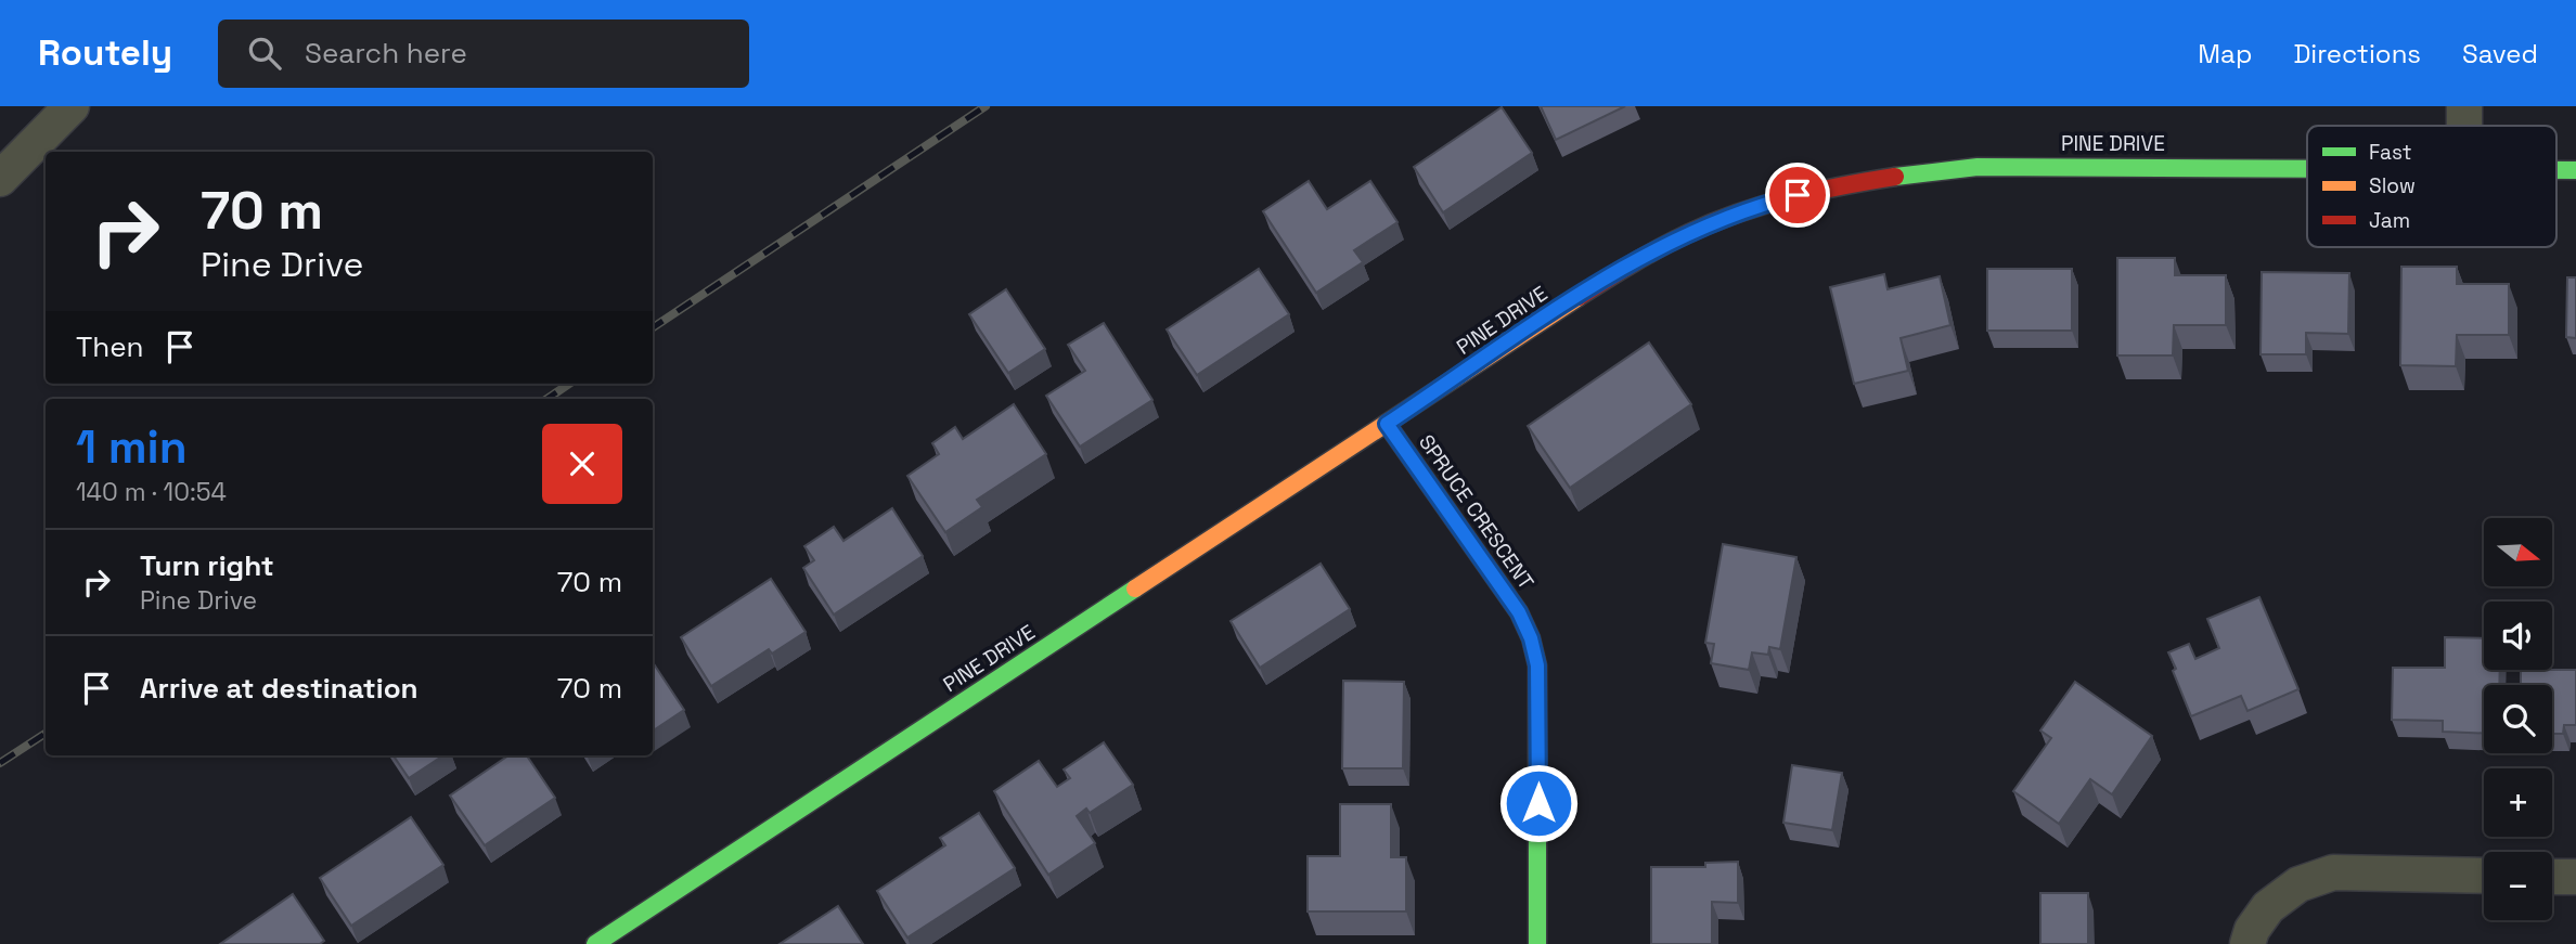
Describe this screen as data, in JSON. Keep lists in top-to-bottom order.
{
  "streets": {
    "street": ["PINE DRIVE", "SPRUCE CRESCENT"]
  },
  "crossings": [
    ["PINE DRIVE", "SPRUCE CRESCENT"]
  ],
  "legend": ["Fast", "Slow", "Jam"],
  "north": "right",
  "page": {
    "header": "Routely",
    "search": "Search here",
    "nav": ["Map", "Directions", "Saved"],
    "turn": ["70 m", "Pine Drive"],
    "then": "Then",
    "heading": ["1 min", "140 m · 10:54"],
    "map_buttons": ["+", "−"],
    "list": [
      {
        "name": "Turn right",
        "note": "Pine Drive",
        "value": "70 m"
      },
      {
        "name": "Arrive at destination",
        "value": "70 m"
      }
    ]
  }
}
